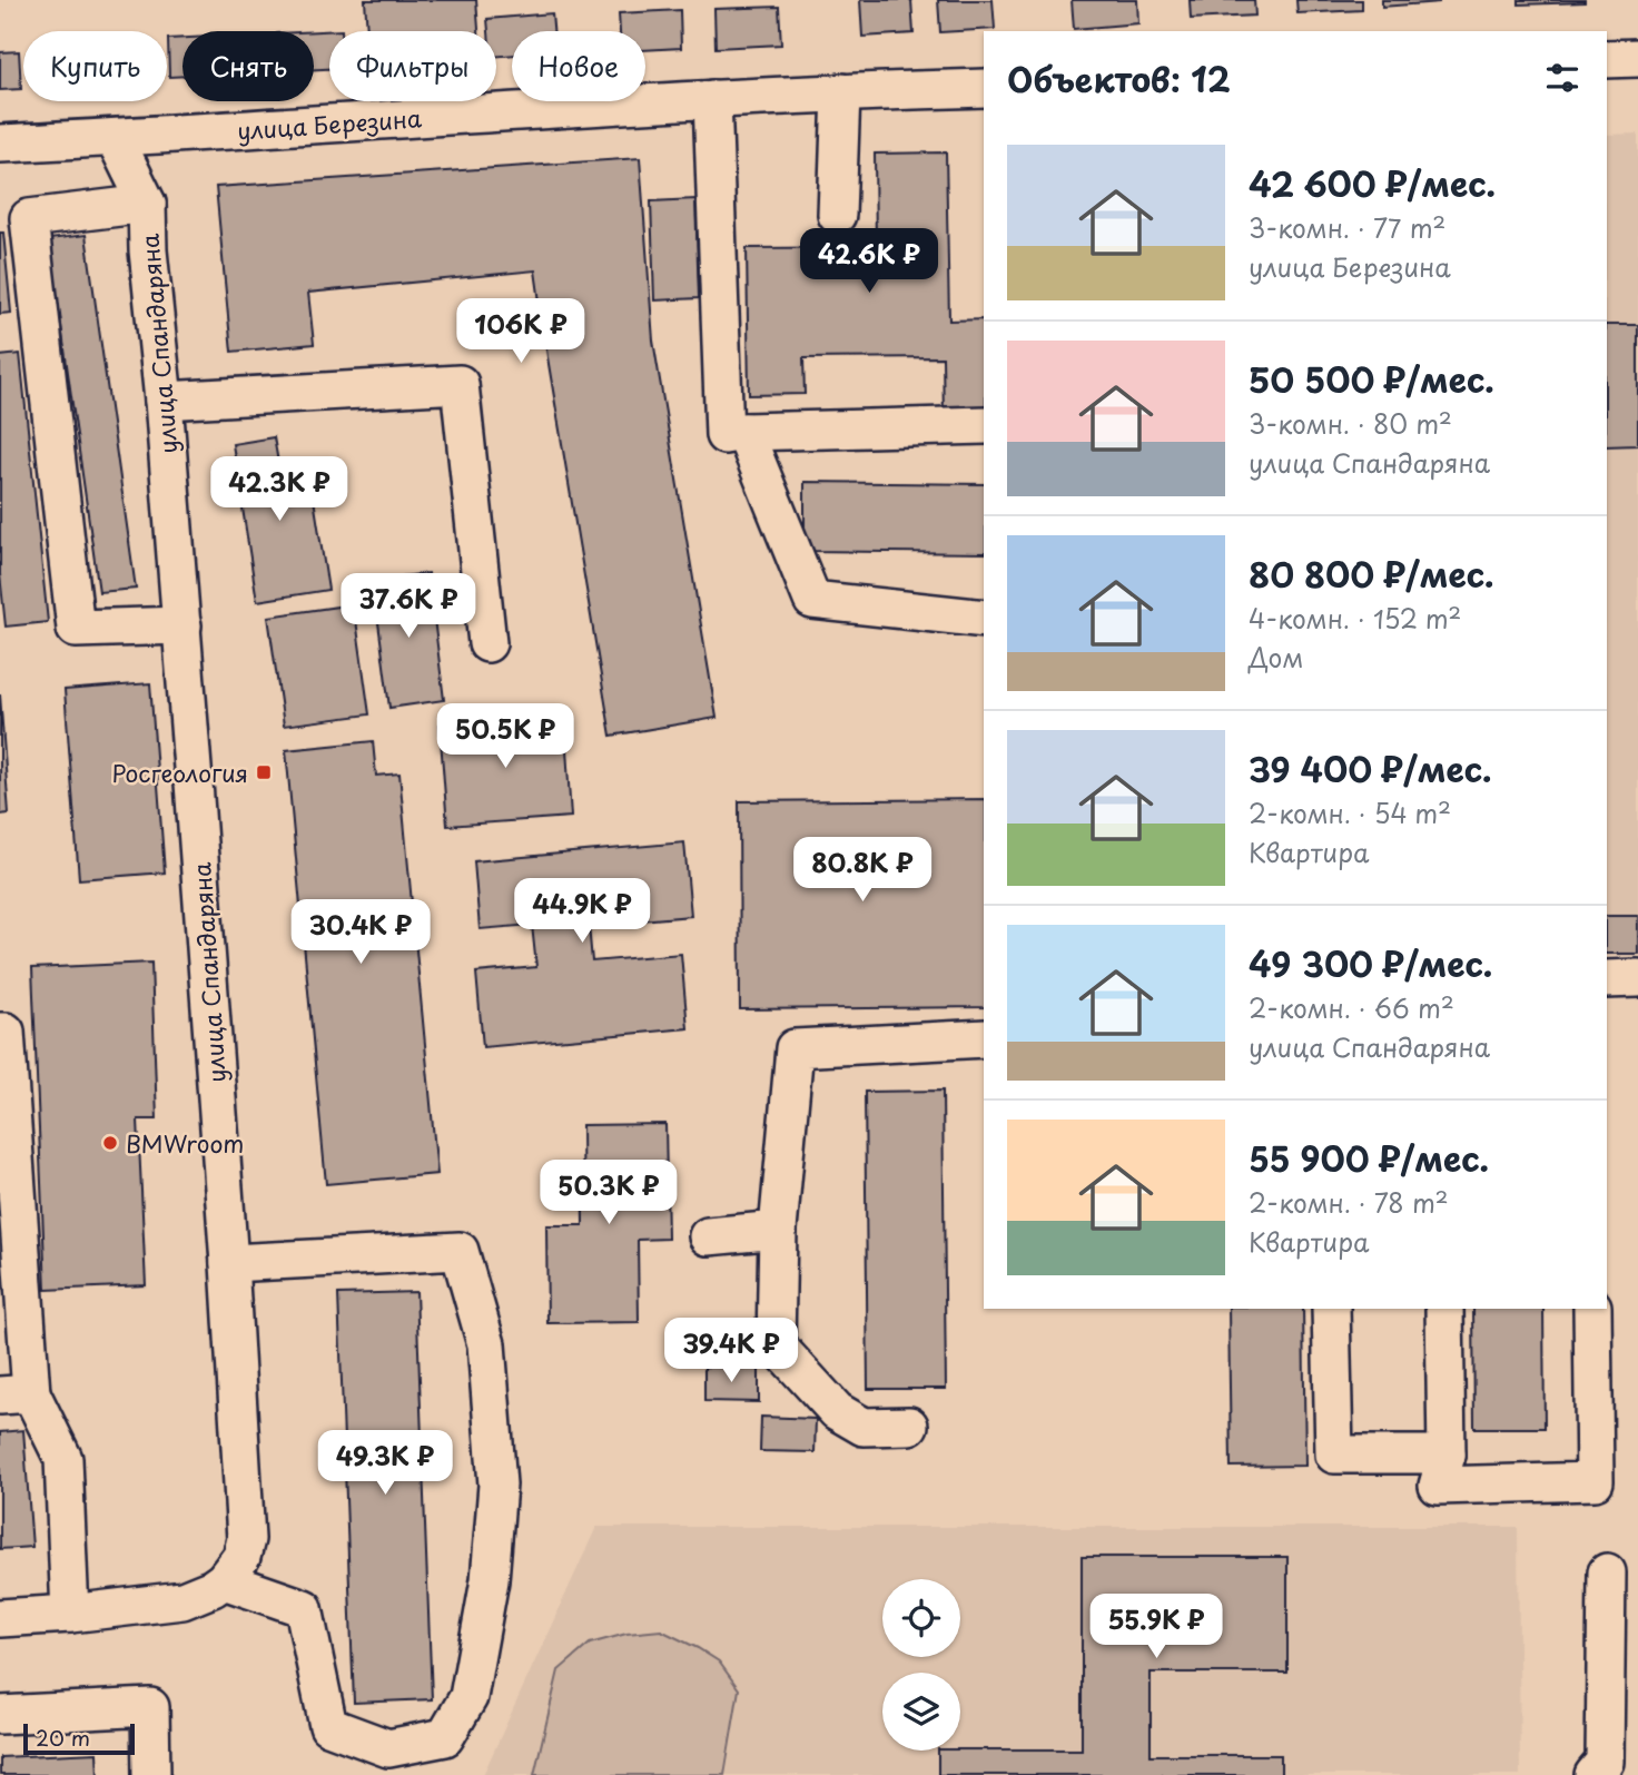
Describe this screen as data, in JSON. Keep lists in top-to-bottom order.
{
  "streets": {
    "street": ["улица Березина", "улица Спандаряна"]
  },
  "crossings": [
    ["улица Березина", "улица Спандаряна"]
  ],
  "places": {
    "transit": ["Росгеология"],
    "other": ["BMWroom"]
  },
  "scale_bar": "20 m",
  "page": {
    "chip": [
      "Купить",
      "Снять",
      "Фильтры",
      "Новое"
    ],
    "heading": "Объектов: 12",
    "list": [
      {
        "name": "42 600 ₽/мес.",
        "note": "3-комн. · 77 m² · улица Березина"
      },
      {
        "name": "50 500 ₽/мес.",
        "note": "3-комн. · 80 m² · улица Спандаряна"
      },
      {
        "name": "80 800 ₽/мес.",
        "note": "4-комн. · 152 m² · Дом"
      },
      {
        "name": "39 400 ₽/мес.",
        "note": "2-комн. · 54 m² · Квартира"
      },
      {
        "name": "49 300 ₽/мес.",
        "note": "2-комн. · 66 m² · улица Спандаряна"
      },
      {
        "name": "55 900 ₽/мес.",
        "note": "2-комн. · 78 m² · Квартира"
      }
    ],
    "price": [
      "42.6K ₽",
      "106K ₽",
      "42.3K ₽",
      "37.6K ₽",
      "50.5K ₽",
      "80.8K ₽",
      "44.9K ₽",
      "30.4K ₽",
      "50.3K ₽",
      "39.4K ₽",
      "49.3K ₽",
      "55.9K ₽"
    ],
    "scale": "20 m"
  }
}
